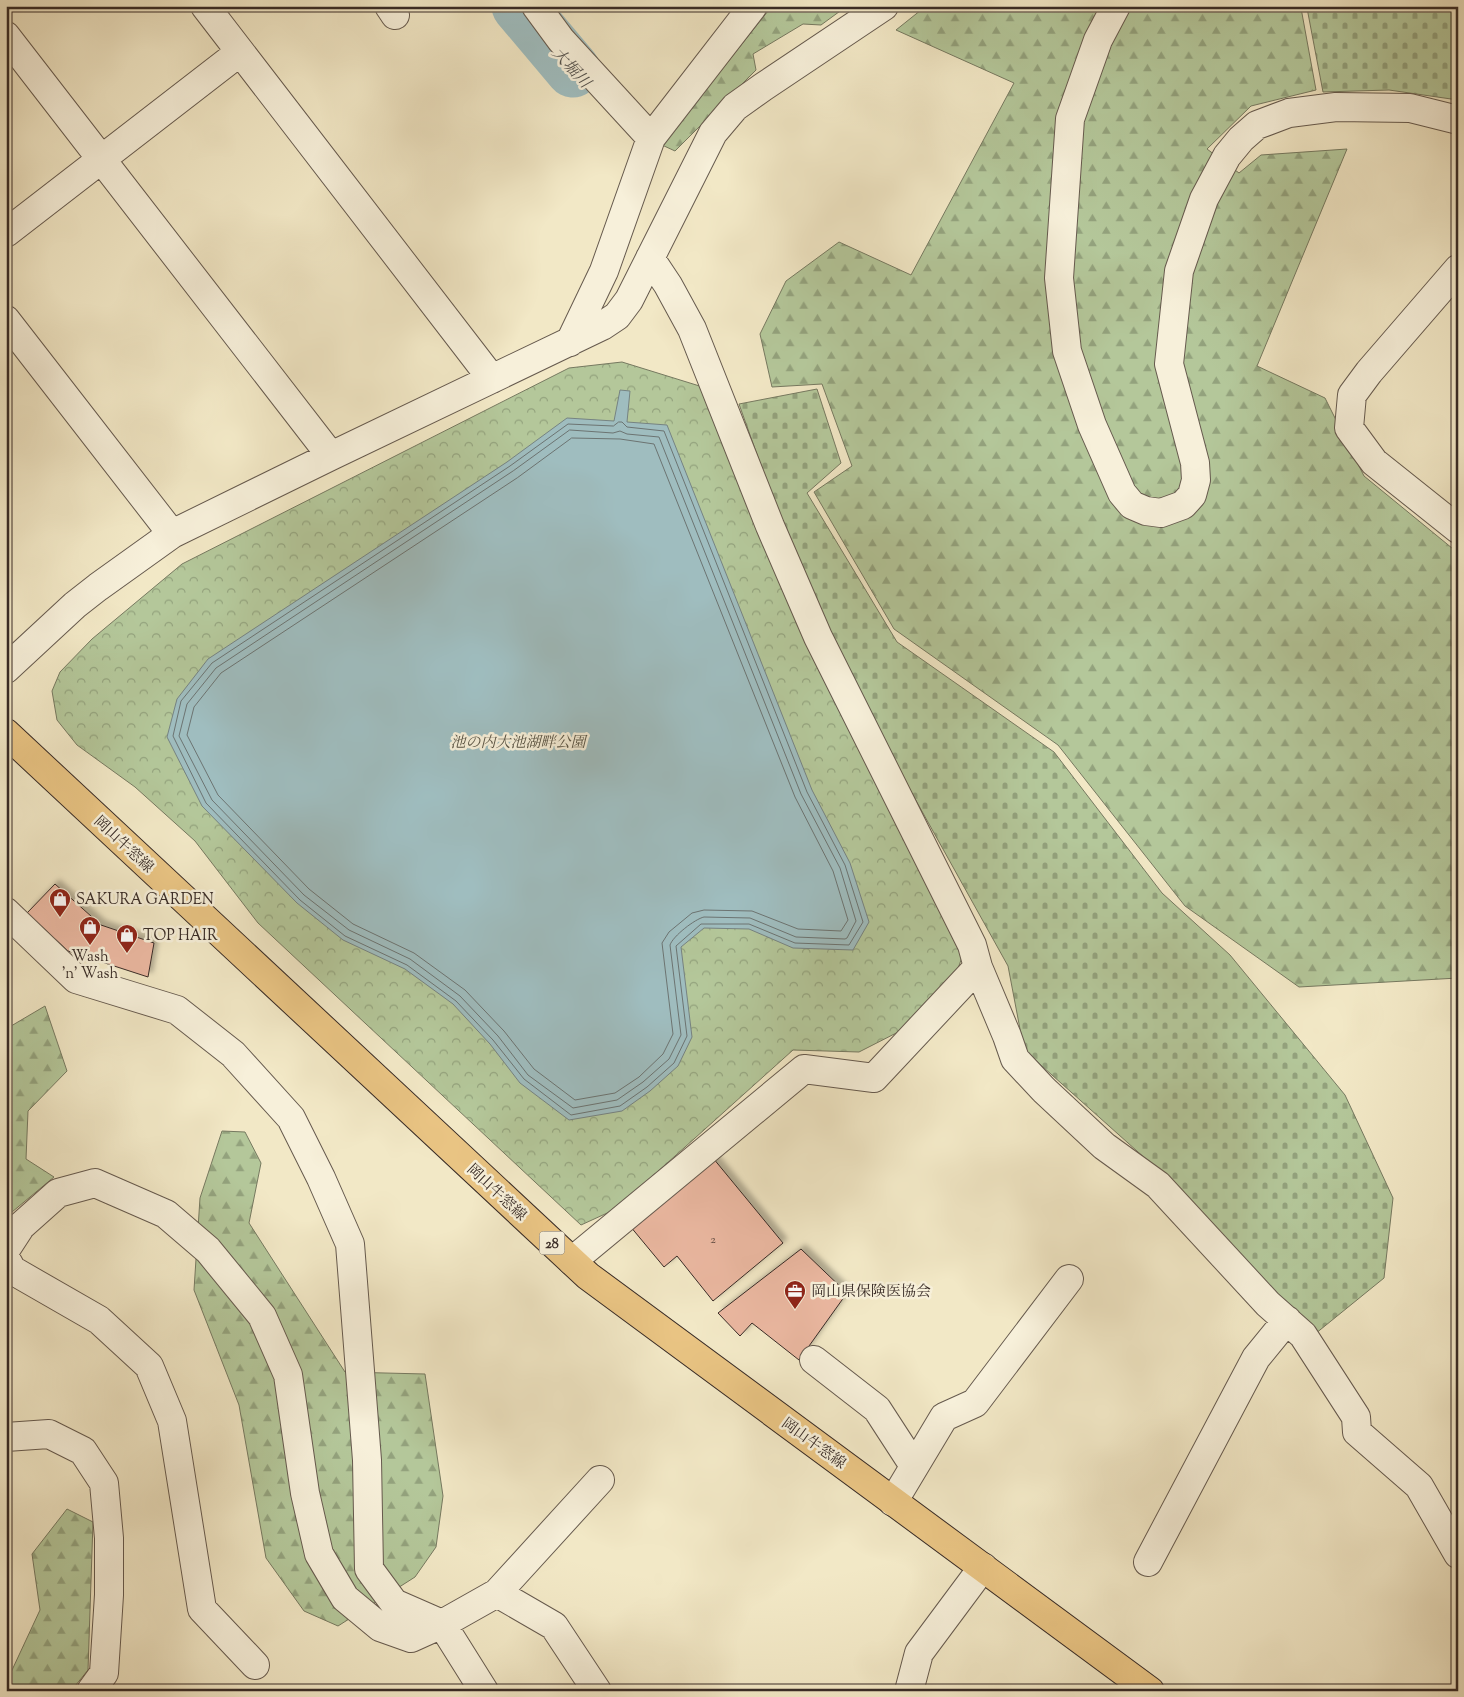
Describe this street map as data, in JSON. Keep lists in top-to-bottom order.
{
  "streets": {
    "main road": ["岡山牛窓線", "28"]
  },
  "water": ["大堀川"],
  "parks": ["池の内大池湖畔公園"],
  "places": {
    "shop": ["SAKURA GARDEN", "Wash 'n' Wash", "TOP HAIR"],
    "office": ["岡山県保険医協会"]
  },
  "house_numbers": ["2"]
}
